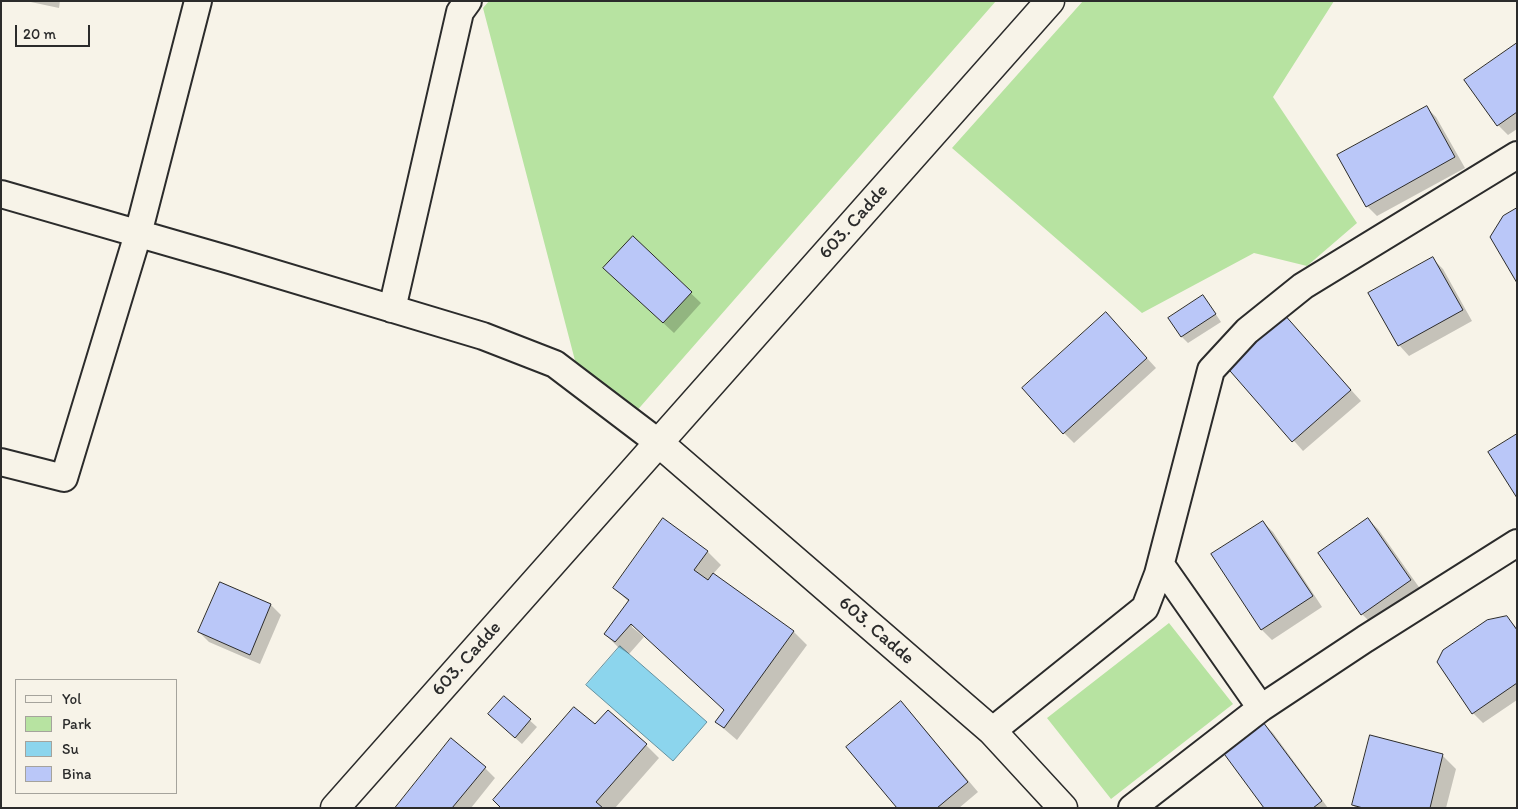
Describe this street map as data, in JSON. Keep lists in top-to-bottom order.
{
  "streets": {
    "street": ["603. Cadde"]
  },
  "legend": [
    "Yol",
    "Park",
    "Su",
    "Bina"
  ],
  "scale_bar": "20 m"
}
